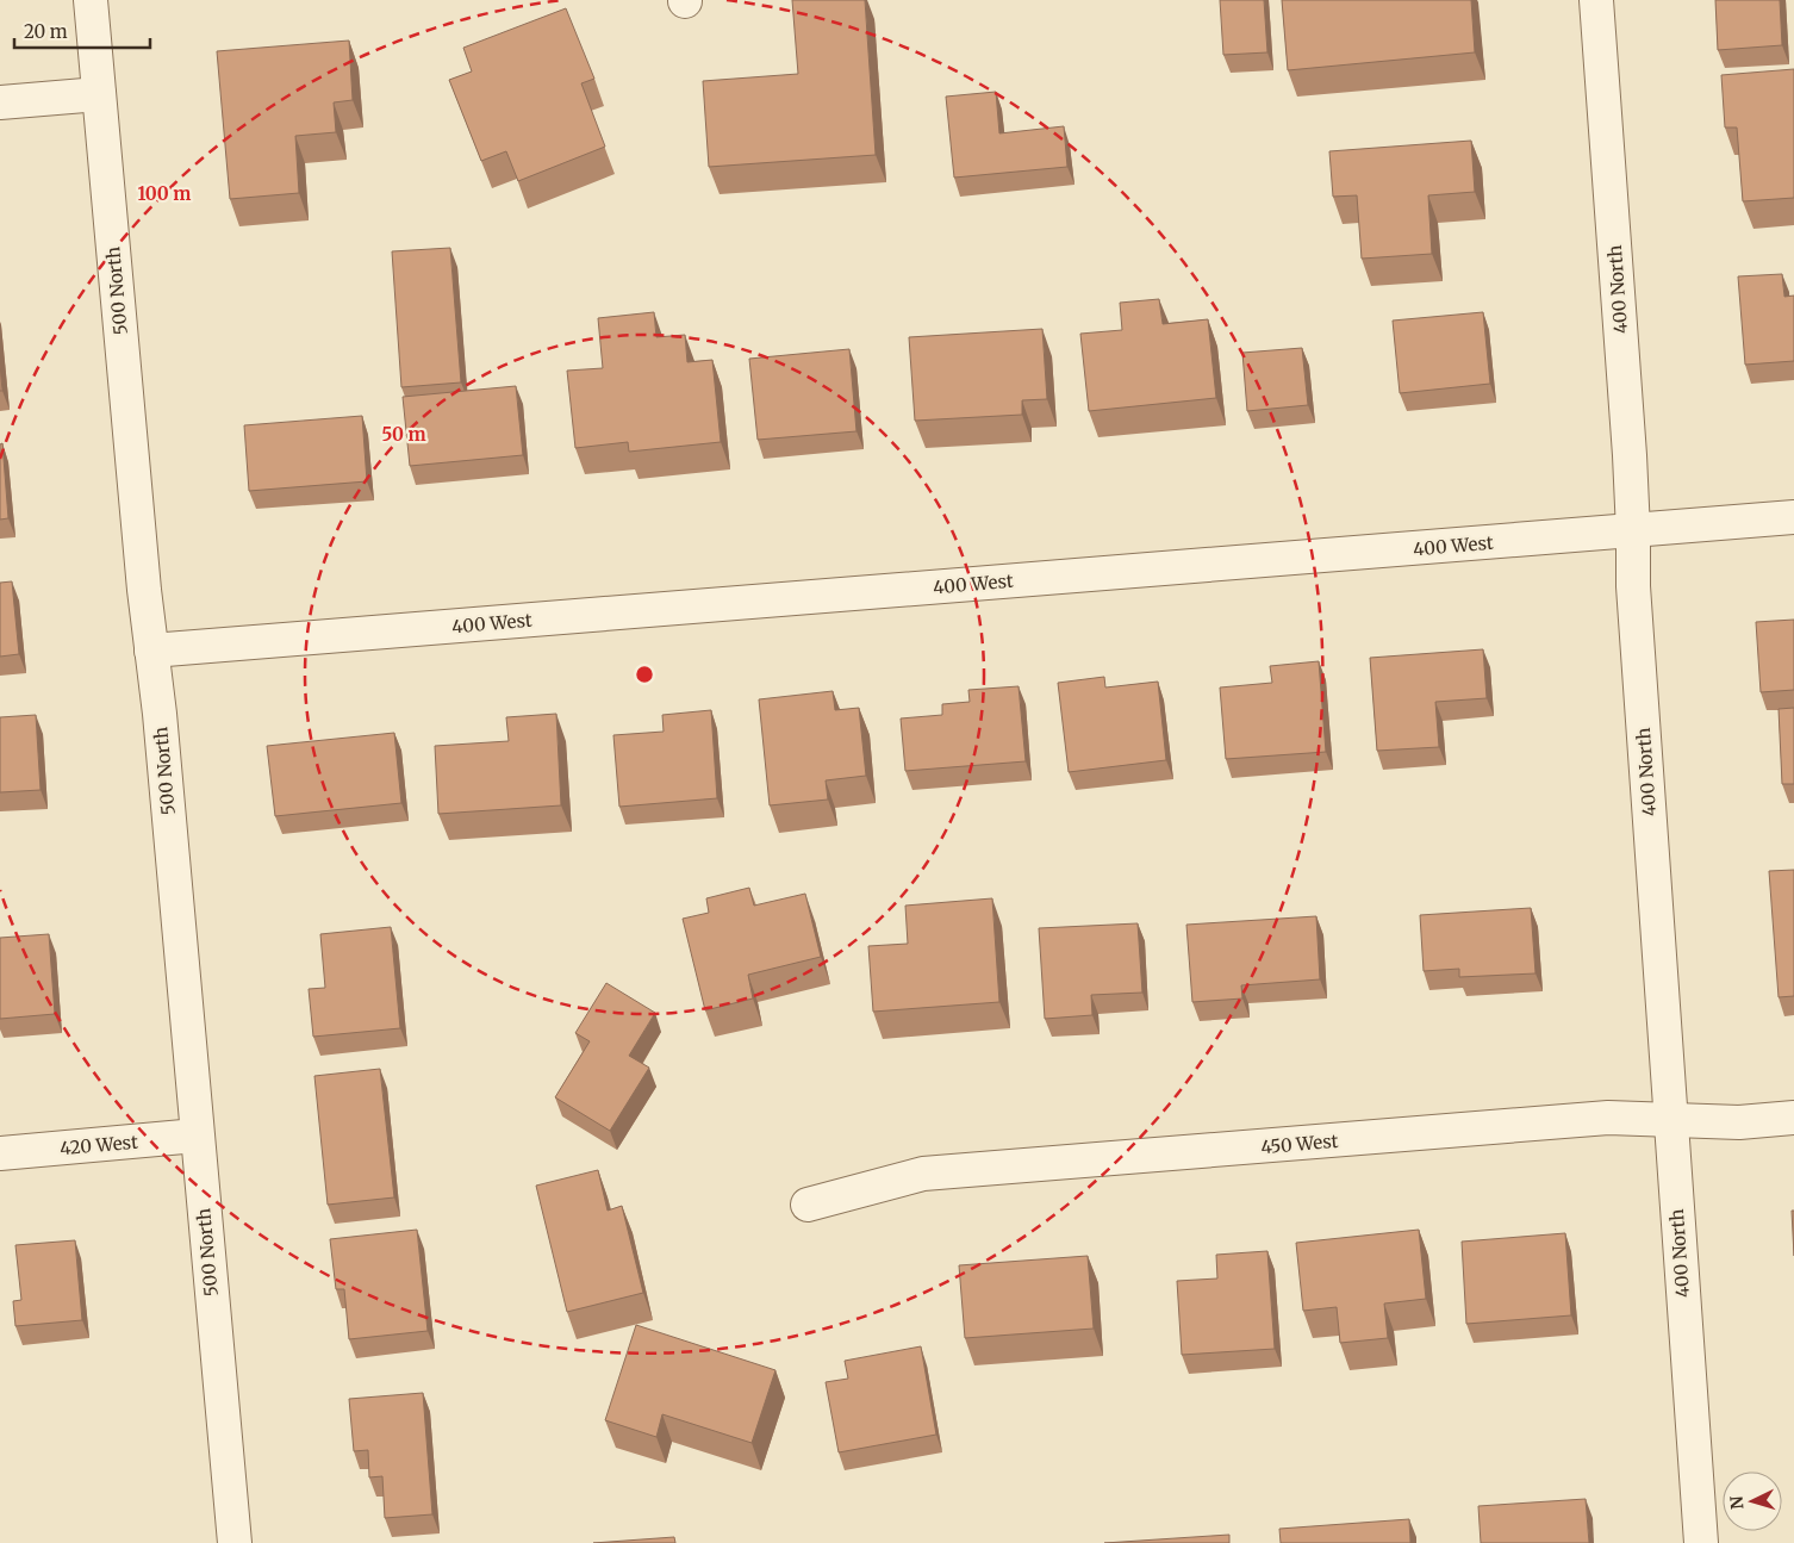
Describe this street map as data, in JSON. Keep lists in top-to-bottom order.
{
  "streets": {
    "street": [
      "400 North",
      "500 North",
      "400 West",
      "450 West",
      "420 West"
    ]
  },
  "crossings": [
    ["400 North", "400 West"],
    ["400 North", "450 West"],
    ["500 North", "400 West"],
    ["500 North", "420 West"]
  ],
  "scale_bar": "20 m",
  "north": "left",
  "rings": ["100 m", "50 m"]
}
